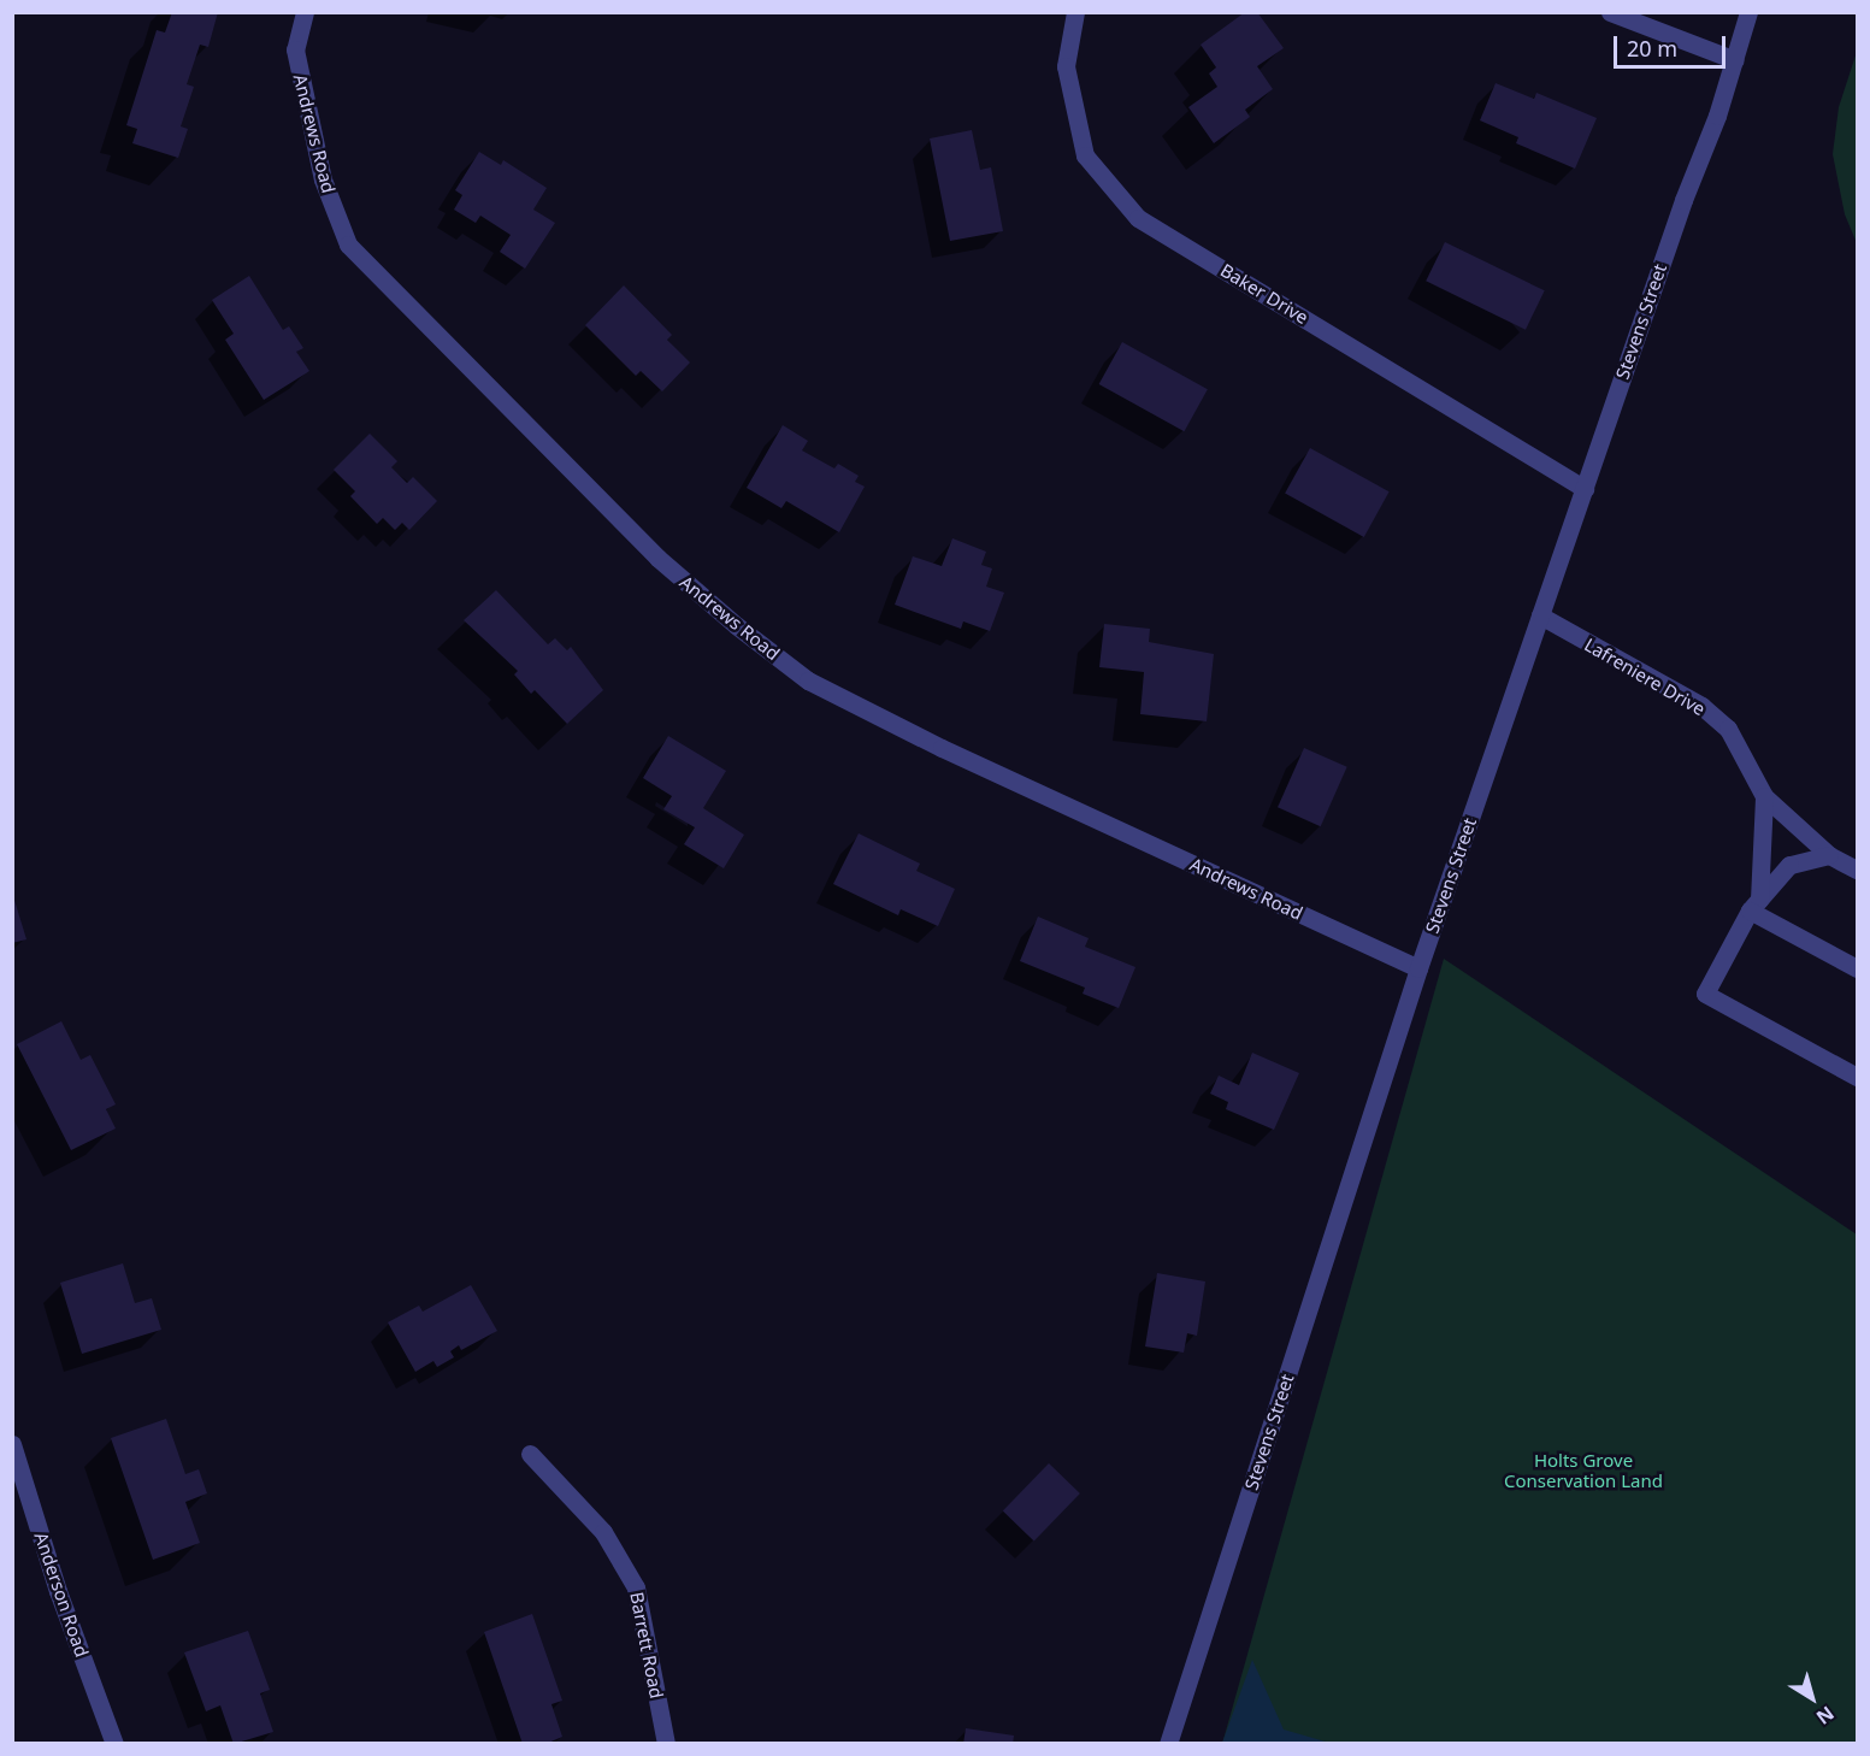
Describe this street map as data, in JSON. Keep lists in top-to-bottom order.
{
  "streets": {
    "street": [
      "Andrews Road",
      "Baker Drive",
      "Stevens Street",
      "Lafreniere Drive",
      "Anderson Road",
      "Barrett Road"
    ]
  },
  "crossings": [
    ["Andrews Road", "Stevens Street"],
    ["Baker Drive", "Stevens Street"],
    ["Stevens Street", "Lafreniere Drive"]
  ],
  "parks": ["Holts Grove Conservation Land"],
  "scale_bar": "20 m",
  "north": "bottom right"
}
